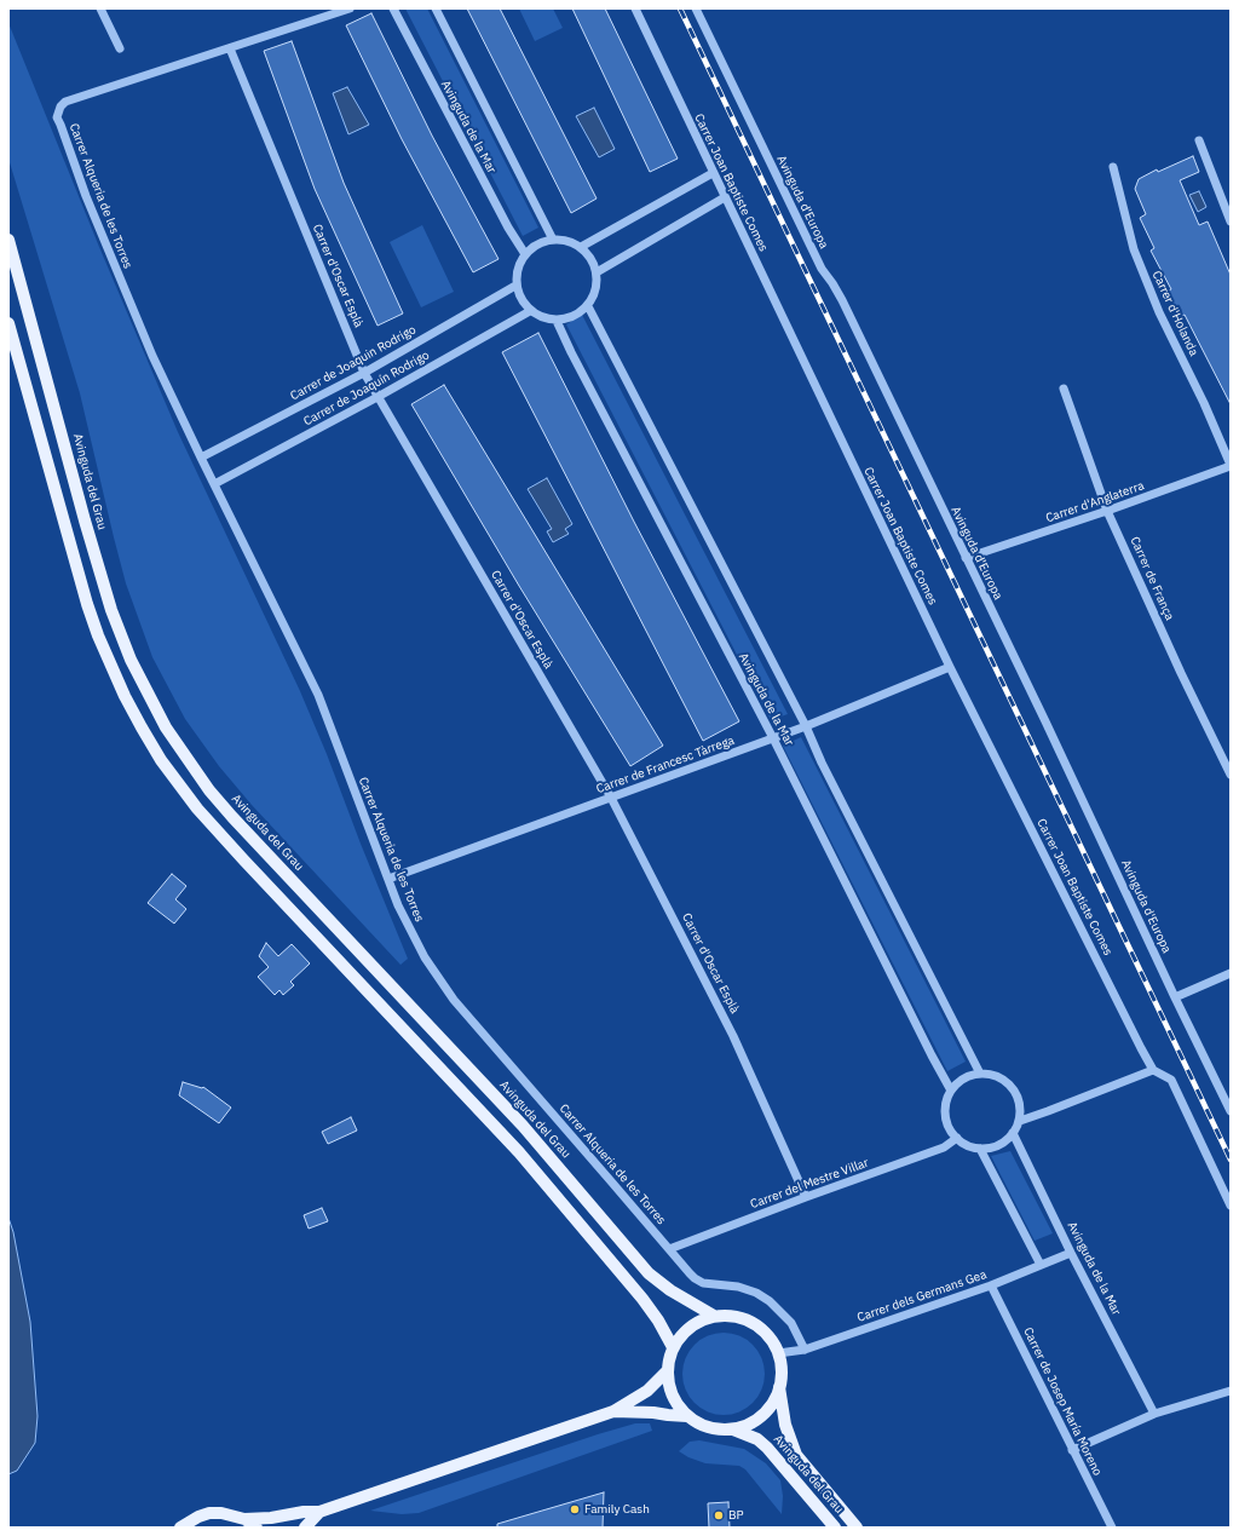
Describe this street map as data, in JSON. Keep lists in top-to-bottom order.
{
  "streets": {
    "main road": ["Avinguda del Grau"],
    "street": [
      "Avinguda de la Mar",
      "Carrer Joan Baptiste Comes",
      "Carrer Alqueria de les Torres",
      "Avinguda d'Europa",
      "Carrer d'Oscar Esplà",
      "Carrer d'Holanda",
      "Carrer de Joaquin Rodrigo",
      "Carrer de Joaquín Rodrigo",
      "Carrer d'Anglaterra",
      "Carrer de França",
      "Carrer de Francesc Tàrrega",
      "Carrer del Mestre Villar",
      "Carrer dels Germans Gea",
      "Carrer de Josep María Moreno"
    ]
  },
  "crossings": [
    ["Avinguda de la Mar", "Carrer de Joaquin Rodrigo"],
    ["Avinguda de la Mar", "Carrer de Joaquín Rodrigo"],
    ["Avinguda de la Mar", "Carrer de Francesc Tàrrega"],
    ["Avinguda de la Mar", "Carrer del Mestre Villar"],
    ["Avinguda de la Mar", "Carrer dels Germans Gea"],
    ["Carrer Joan Baptiste Comes", "Carrer de Francesc Tàrrega"],
    ["Carrer Alqueria de les Torres", "Carrer d'Oscar Esplà"],
    ["Carrer Alqueria de les Torres", "Carrer de Joaquin Rodrigo"],
    ["Carrer Alqueria de les Torres", "Carrer de Joaquín Rodrigo"],
    ["Carrer Alqueria de les Torres", "Carrer de Francesc Tàrrega"],
    ["Carrer Alqueria de les Torres", "Carrer del Mestre Villar"],
    ["Avinguda d'Europa", "Carrer d'Anglaterra"],
    ["Carrer d'Oscar Esplà", "Carrer de Joaquin Rodrigo"],
    ["Carrer d'Oscar Esplà", "Carrer de Joaquín Rodrigo"],
    ["Carrer d'Oscar Esplà", "Carrer de Francesc Tàrrega"],
    ["Carrer d'Oscar Esplà", "Carrer del Mestre Villar"],
    ["Carrer d'Holanda", "Carrer d'Anglaterra"],
    ["Carrer de Joaquin Rodrigo", "Carrer de Joaquín Rodrigo"],
    ["Avinguda del Grau", "Carrer dels Germans Gea"],
    ["Carrer d'Anglaterra", "Carrer de França"],
    ["Carrer dels Germans Gea", "Carrer de Josep María Moreno"]
  ],
  "places": ["Family Cash", "BP"]
}
